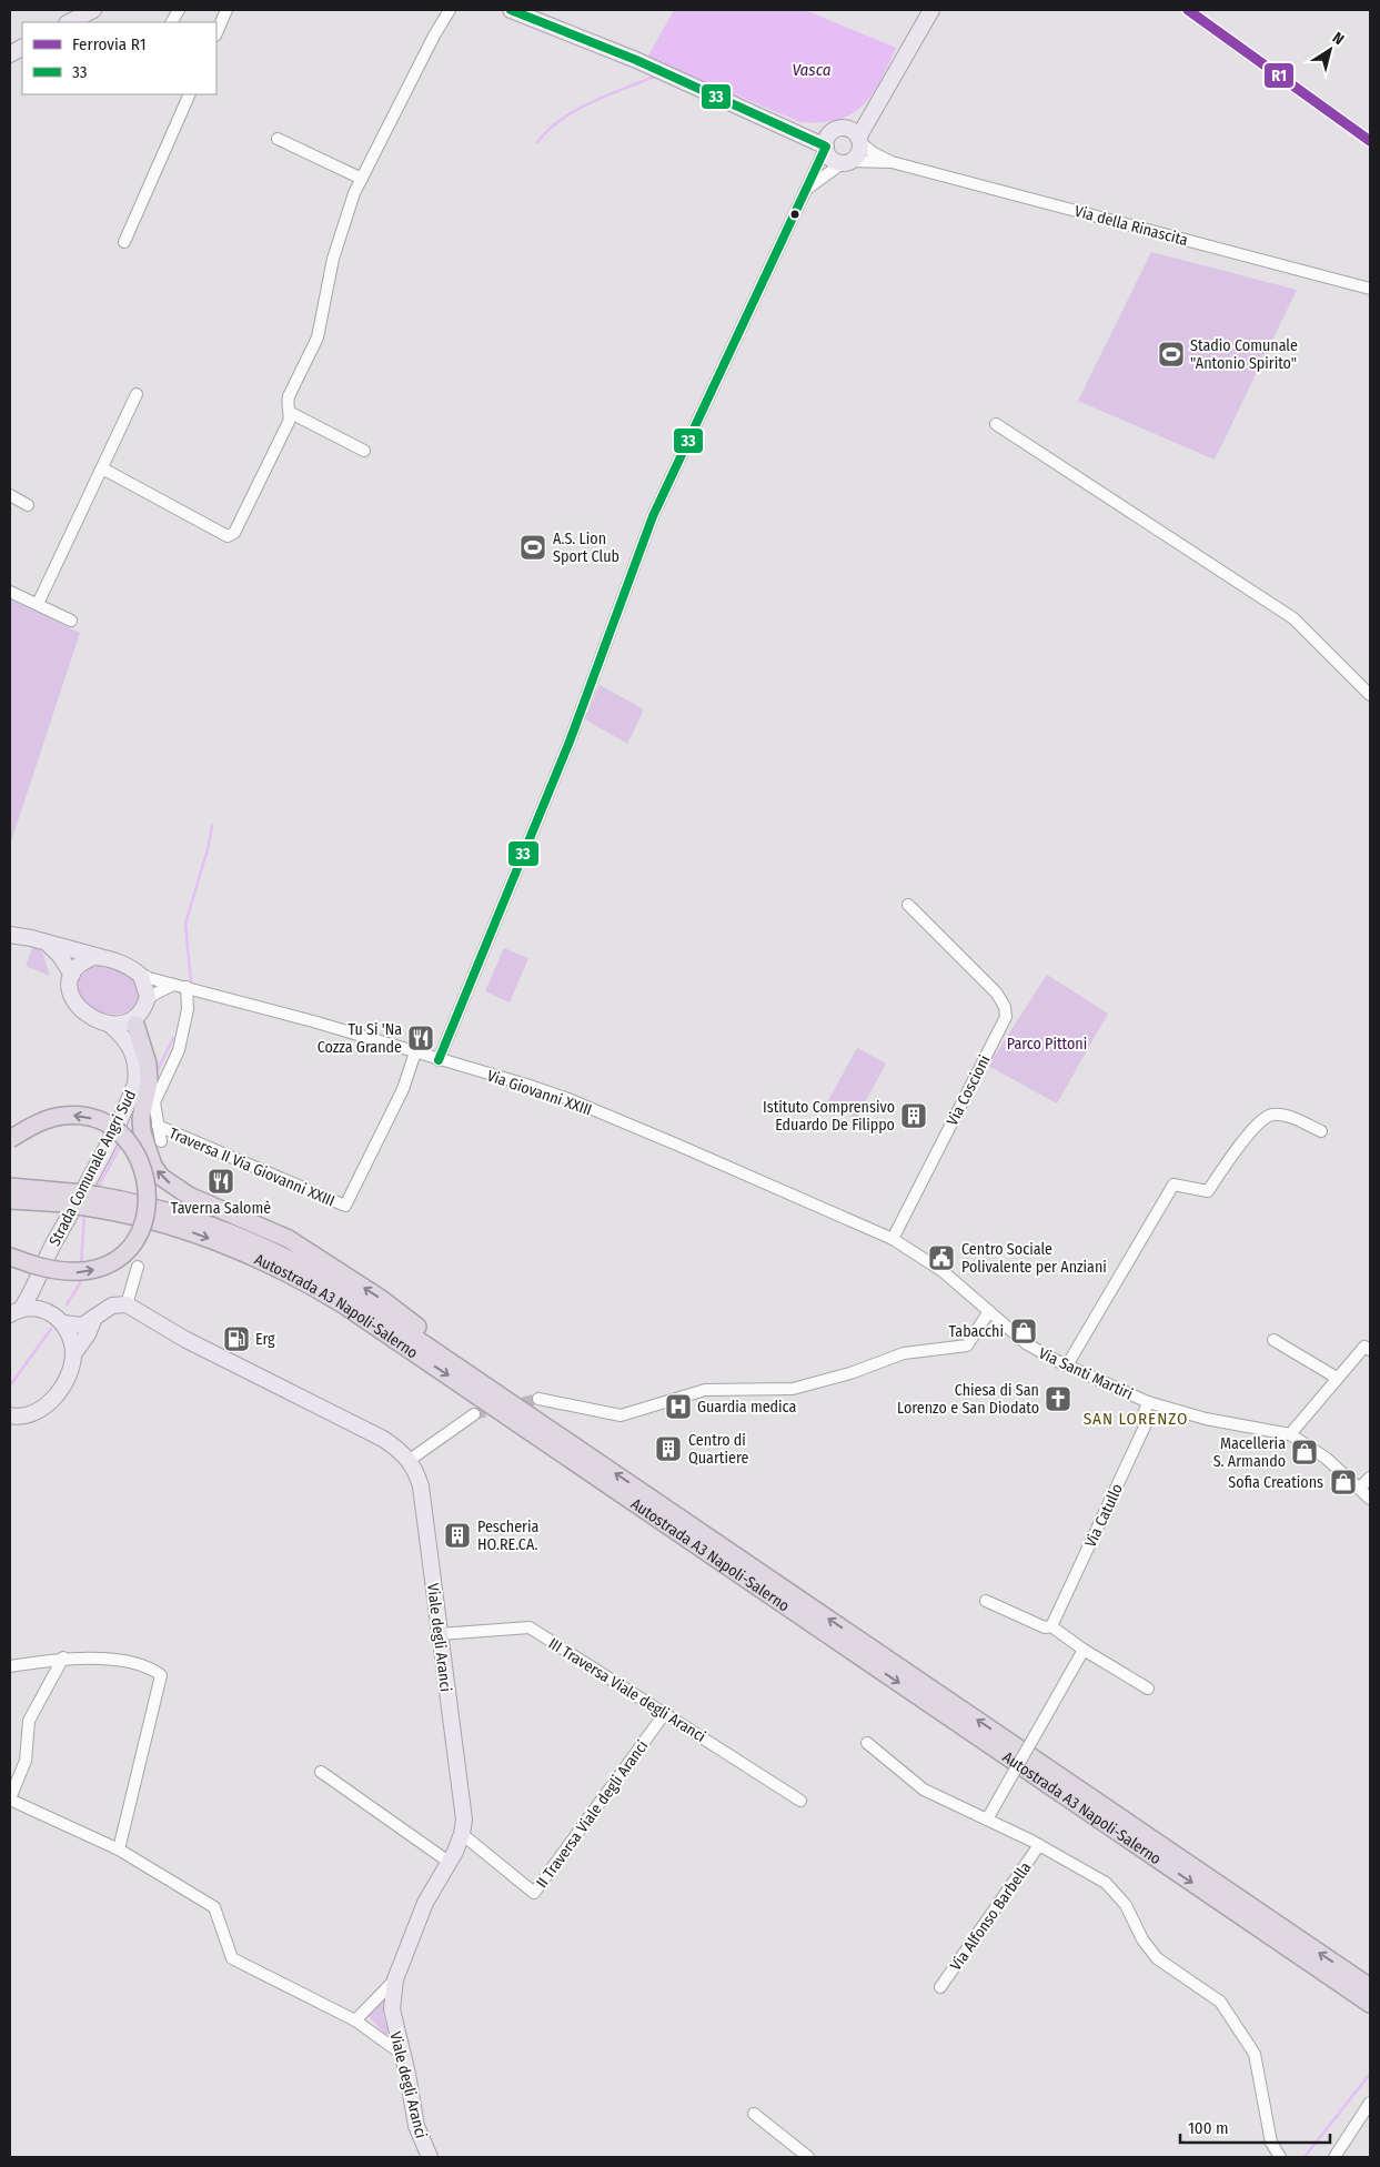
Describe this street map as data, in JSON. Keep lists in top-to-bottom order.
{
  "streets": {
    "highway": ["Autostrada A3 Napoli-Salerno"],
    "main road": ["Strada Comunale Angri Sud", "Viale degli Aranci"],
    "street": [
      "Via della Rinascita",
      "Via Coscioni",
      "Via Giovanni XXIII",
      "Traversa II Via Giovanni XXIII",
      "Via Santi Martiri",
      "Via Catullo",
      "III Traversa Viale degli Aranci",
      "II Traversa Viale degli Aranci",
      "Via Alfonso Barbella"
    ]
  },
  "crossings": [
    ["Via Coscioni", "Via Giovanni XXIII"],
    ["Via Coscioni", "Via Santi Martiri"],
    ["Via Giovanni XXIII", "Traversa II Via Giovanni XXIII"],
    ["Via Giovanni XXIII", "Strada Comunale Angri Sud"],
    ["Via Giovanni XXIII", "Via Santi Martiri"],
    ["Via Santi Martiri", "Via Catullo"],
    ["Viale degli Aranci", "III Traversa Viale degli Aranci"],
    ["Viale degli Aranci", "II Traversa Viale degli Aranci"],
    ["III Traversa Viale degli Aranci", "II Traversa Viale degli Aranci"]
  ],
  "districts": ["SAN LORENZO"],
  "water": ["Vasca"],
  "parks": ["Parco Pittoni"],
  "places": {
    "sports": ["Stadio Comunale \"Antonio Spirito\"", "A.S. Lion Sport Club"],
    "restaurant": ["Tu Si 'Na Cozza Grande", "Taverna Salomè"],
    "building": ["Istituto Comprensivo Eduardo De Filippo", "Centro di Quartiere", "Pescheria HO.RE.CA."],
    "public building": ["Centro Sociale Polivalente per Anziani"],
    "shop": ["Tabacchi", "Macelleria S. Armando", "Sofia Creations"],
    "fuel station": ["Erg"],
    "church": ["Chiesa di San Lorenzo e San Diodato"],
    "hospital": ["Guardia medica"]
  },
  "lines": ["rail line R1", "transit line 33"],
  "legend": ["Ferrovia R1", "33"],
  "scale_bar": "100 m",
  "north": "top right"
}
